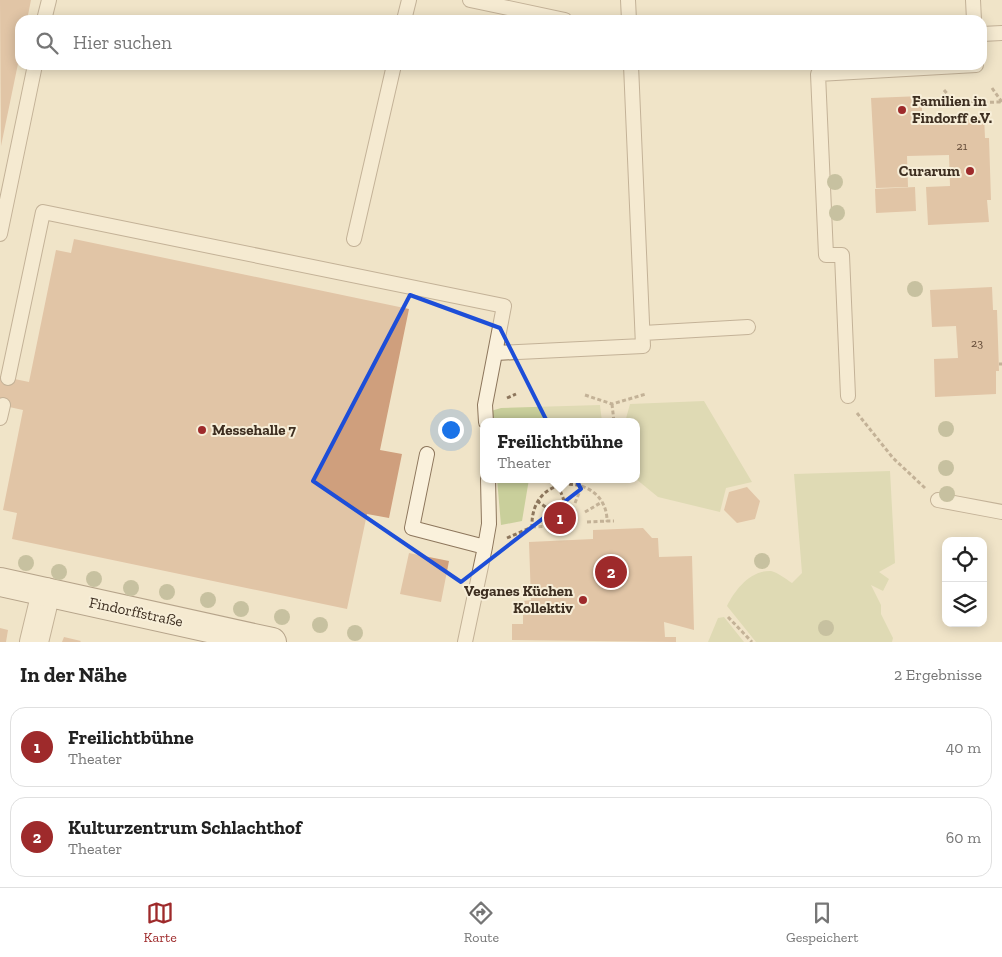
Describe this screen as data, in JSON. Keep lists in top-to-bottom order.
{
  "streets": {
    "street": ["Findorffstraße"]
  },
  "places": [
    "Familien in Findorff e.V.",
    "Curarum",
    "Messehalle 7",
    "Veganes Küchen Kollektiv"
  ],
  "house_numbers": ["21", "23"],
  "page": {
    "search": "Hier suchen",
    "popup": ["Freilichtbühne", "Theater"],
    "pins": ["1", "2"],
    "heading": ["In der Nähe", "2 Ergebnisse"],
    "list": [
      {
        "mark": "1",
        "name": "Freilichtbühne",
        "note": "Theater",
        "value": "40 m"
      },
      {
        "mark": "2",
        "name": "Kulturzentrum Schlachthof",
        "note": "Theater",
        "value": "60 m"
      }
    ],
    "nav": ["Karte", "Route", "Gespeichert"]
  }
}
